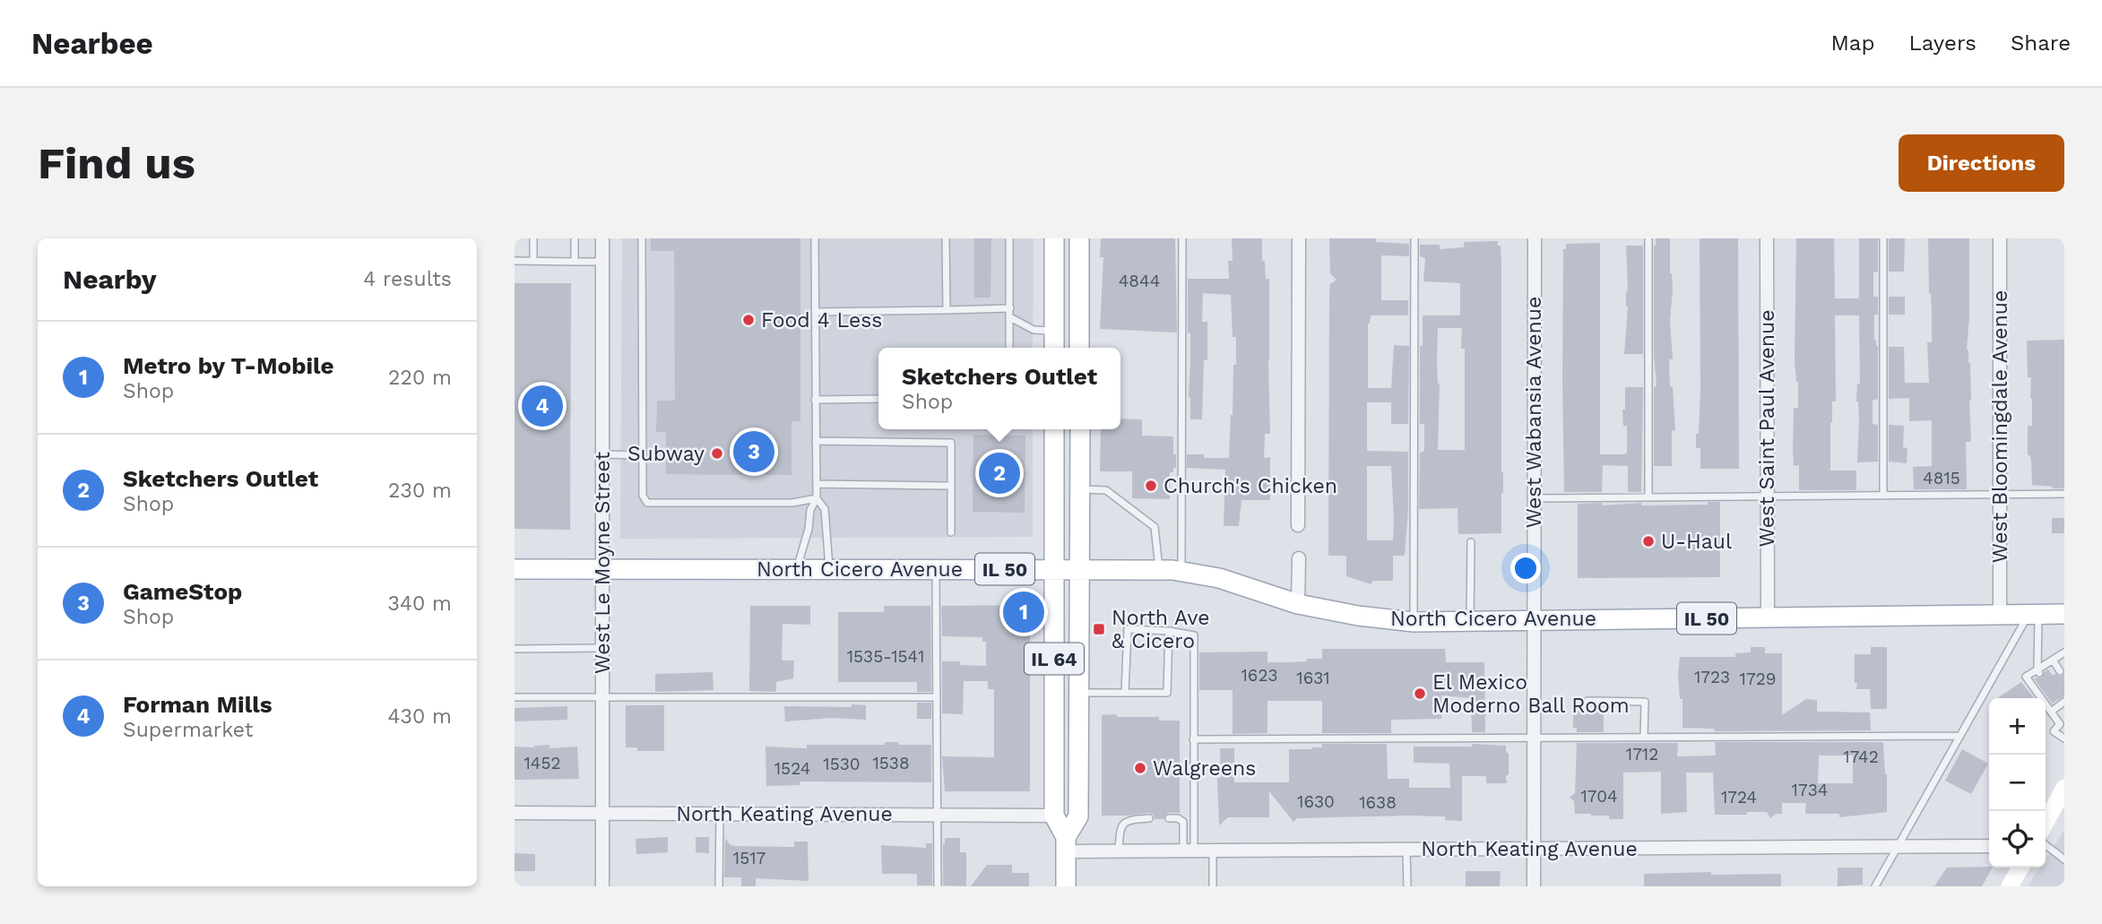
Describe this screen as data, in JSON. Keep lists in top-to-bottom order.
{
  "streets": {
    "main road": ["North Cicero Avenue", "IL 50", "IL 64"],
    "street": [
      "West Wabansia Avenue",
      "West Bloomingdale Avenue",
      "West Saint Paul Avenue",
      "West Le Moyne Street",
      "North Keating Avenue"
    ]
  },
  "crossings": [
    ["West Wabansia Avenue", "North Cicero Avenue"],
    ["West Wabansia Avenue", "North Keating Avenue"],
    ["West Bloomingdale Avenue", "North Cicero Avenue"],
    ["West Saint Paul Avenue", "North Cicero Avenue"],
    ["West Le Moyne Street", "North Cicero Avenue"],
    ["West Le Moyne Street", "North Keating Avenue"],
    ["North Cicero Avenue", "IL 64"],
    ["IL 64", "North Keating Avenue"]
  ],
  "places": {
    "other": [
      "Food 4 Less",
      "Subway",
      "Church's Chicken",
      "U-Haul",
      "El Mexico Moderno Ball Room",
      "Walgreens"
    ],
    "transit": ["North Ave & Cicero"]
  },
  "house_numbers": [
    "4844",
    "4815",
    "1535-1541",
    "1623",
    "1723",
    "1631",
    "1729",
    "1712",
    "1742",
    "1452",
    "1538",
    "1530",
    "1524",
    "1734",
    "1704",
    "1724",
    "1630",
    "1638",
    "1517"
  ],
  "page": {
    "header": "Nearbee",
    "nav": ["Map", "Layers", "Share"],
    "buttons": "Directions",
    "title": "Find us",
    "heading": ["Nearby", "4 results"],
    "list": [
      {
        "mark": "1",
        "name": "Metro by T-Mobile",
        "note": "Shop",
        "value": "220 m"
      },
      {
        "mark": "2",
        "name": "Sketchers Outlet",
        "note": "Shop",
        "value": "230 m"
      },
      {
        "mark": "3",
        "name": "GameStop",
        "note": "Shop",
        "value": "340 m"
      },
      {
        "mark": "4",
        "name": "Forman Mills",
        "note": "Supermarket",
        "value": "430 m"
      }
    ],
    "popup": ["Sketchers Outlet", "Shop"],
    "pins": [
      "4",
      "3",
      "2",
      "1"
    ],
    "map_buttons": ["+", "−"]
  }
}
